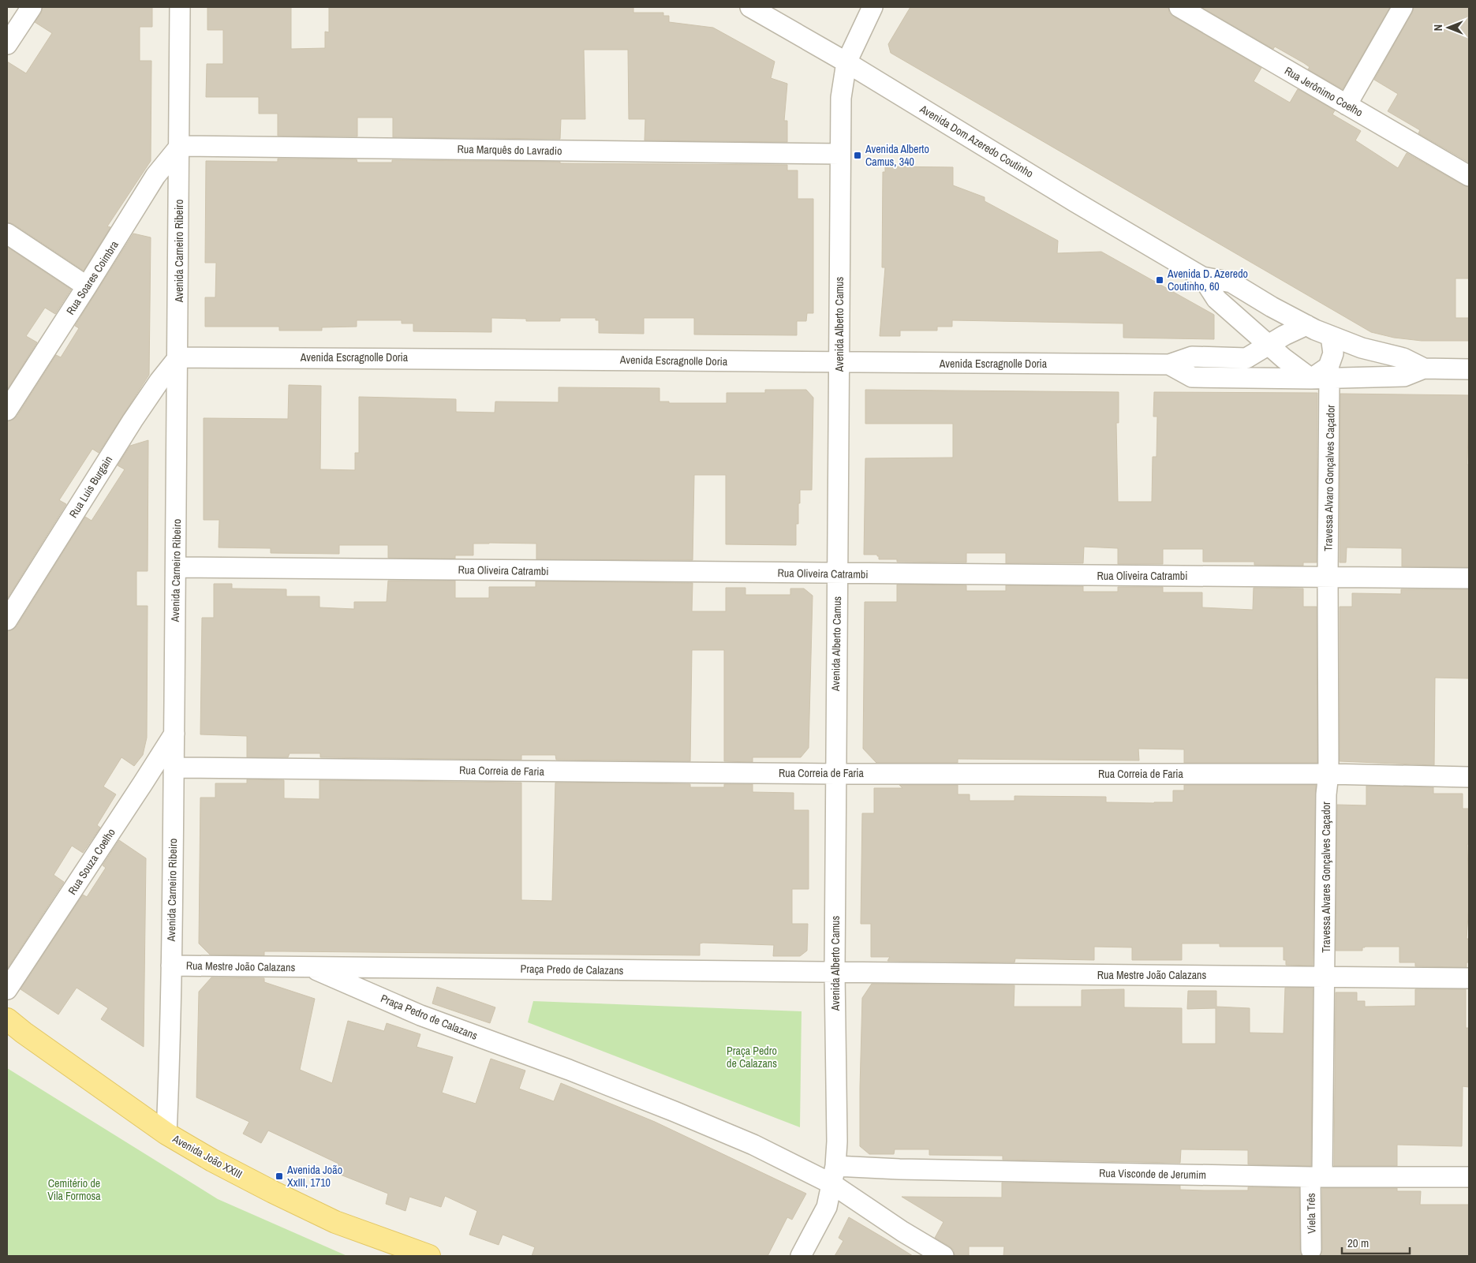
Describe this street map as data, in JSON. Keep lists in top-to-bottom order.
{
  "streets": {
    "main road": ["Avenida João XXIII"],
    "street": [
      "Rua Jerônimo Coelho",
      "Avenida Dom Azeredo Coutinho",
      "Rua Marquês do Lavradio",
      "Avenida Carneiro Ribeiro",
      "Rua Soares Coimbra",
      "Avenida Alberto Camus",
      "Avenida Escragnolle Doria",
      "Travessa Alvaro Gonçalves Caçador",
      "Rua Luis Burgain",
      "Rua Oliveira Catrambi",
      "Rua Correia de Faria",
      "Rua Souza Coelho",
      "Travessa Alvares Gonçalves Caçador",
      "Rua Mestre João Calazans",
      "Praça Predo de Calazans",
      "Praça Pedro de Calazans",
      "Rua Visconde de Jerumim",
      "Viela Três"
    ]
  },
  "crossings": [
    ["Avenida Dom Azeredo Coutinho", "Avenida Alberto Camus"],
    ["Avenida Dom Azeredo Coutinho", "Avenida Escragnolle Doria"],
    ["Rua Marquês do Lavradio", "Avenida Carneiro Ribeiro"],
    ["Rua Marquês do Lavradio", "Rua Soares Coimbra"],
    ["Rua Marquês do Lavradio", "Avenida Alberto Camus"],
    ["Avenida Carneiro Ribeiro", "Rua Soares Coimbra"],
    ["Avenida Carneiro Ribeiro", "Avenida Escragnolle Doria"],
    ["Avenida Carneiro Ribeiro", "Rua Luis Burgain"],
    ["Avenida Carneiro Ribeiro", "Rua Oliveira Catrambi"],
    ["Avenida Carneiro Ribeiro", "Rua Correia de Faria"],
    ["Avenida Carneiro Ribeiro", "Rua Souza Coelho"],
    ["Avenida Carneiro Ribeiro", "Rua Mestre João Calazans"],
    ["Avenida Carneiro Ribeiro", "Avenida João XXIII"],
    ["Avenida Alberto Camus", "Avenida Escragnolle Doria"],
    ["Avenida Alberto Camus", "Rua Oliveira Catrambi"],
    ["Avenida Alberto Camus", "Rua Correia de Faria"],
    ["Avenida Alberto Camus", "Rua Mestre João Calazans"],
    ["Avenida Alberto Camus", "Praça Predo de Calazans"],
    ["Avenida Alberto Camus", "Praça Pedro de Calazans"],
    ["Avenida Alberto Camus", "Rua Visconde de Jerumim"],
    ["Avenida Escragnolle Doria", "Travessa Alvaro Gonçalves Caçador"],
    ["Avenida Escragnolle Doria", "Rua Luis Burgain"],
    ["Travessa Alvaro Gonçalves Caçador", "Rua Oliveira Catrambi"],
    ["Travessa Alvaro Gonçalves Caçador", "Travessa Alvares Gonçalves Caçador"],
    ["Rua Oliveira Catrambi", "Travessa Alvares Gonçalves Caçador"],
    ["Rua Correia de Faria", "Travessa Alvares Gonçalves Caçador"],
    ["Travessa Alvares Gonçalves Caçador", "Rua Mestre João Calazans"],
    ["Travessa Alvares Gonçalves Caçador", "Rua Visconde de Jerumim"],
    ["Travessa Alvares Gonçalves Caçador", "Viela Três"],
    ["Rua Mestre João Calazans", "Praça Predo de Calazans"],
    ["Rua Mestre João Calazans", "Praça Pedro de Calazans"],
    ["Praça Predo de Calazans", "Praça Pedro de Calazans"],
    ["Praça Pedro de Calazans", "Rua Visconde de Jerumim"],
    ["Rua Visconde de Jerumim", "Viela Três"]
  ],
  "parks": ["Praça Pedro de Calazans", "Cemitério de Vila Formosa"],
  "places": {
    "transit": ["Avenida Alberto Camus, 340", "Avenida D. Azeredo Coutinho, 60", "Avenida João XxIII, 1710"]
  },
  "scale_bar": "20 m",
  "north": "left"
}
